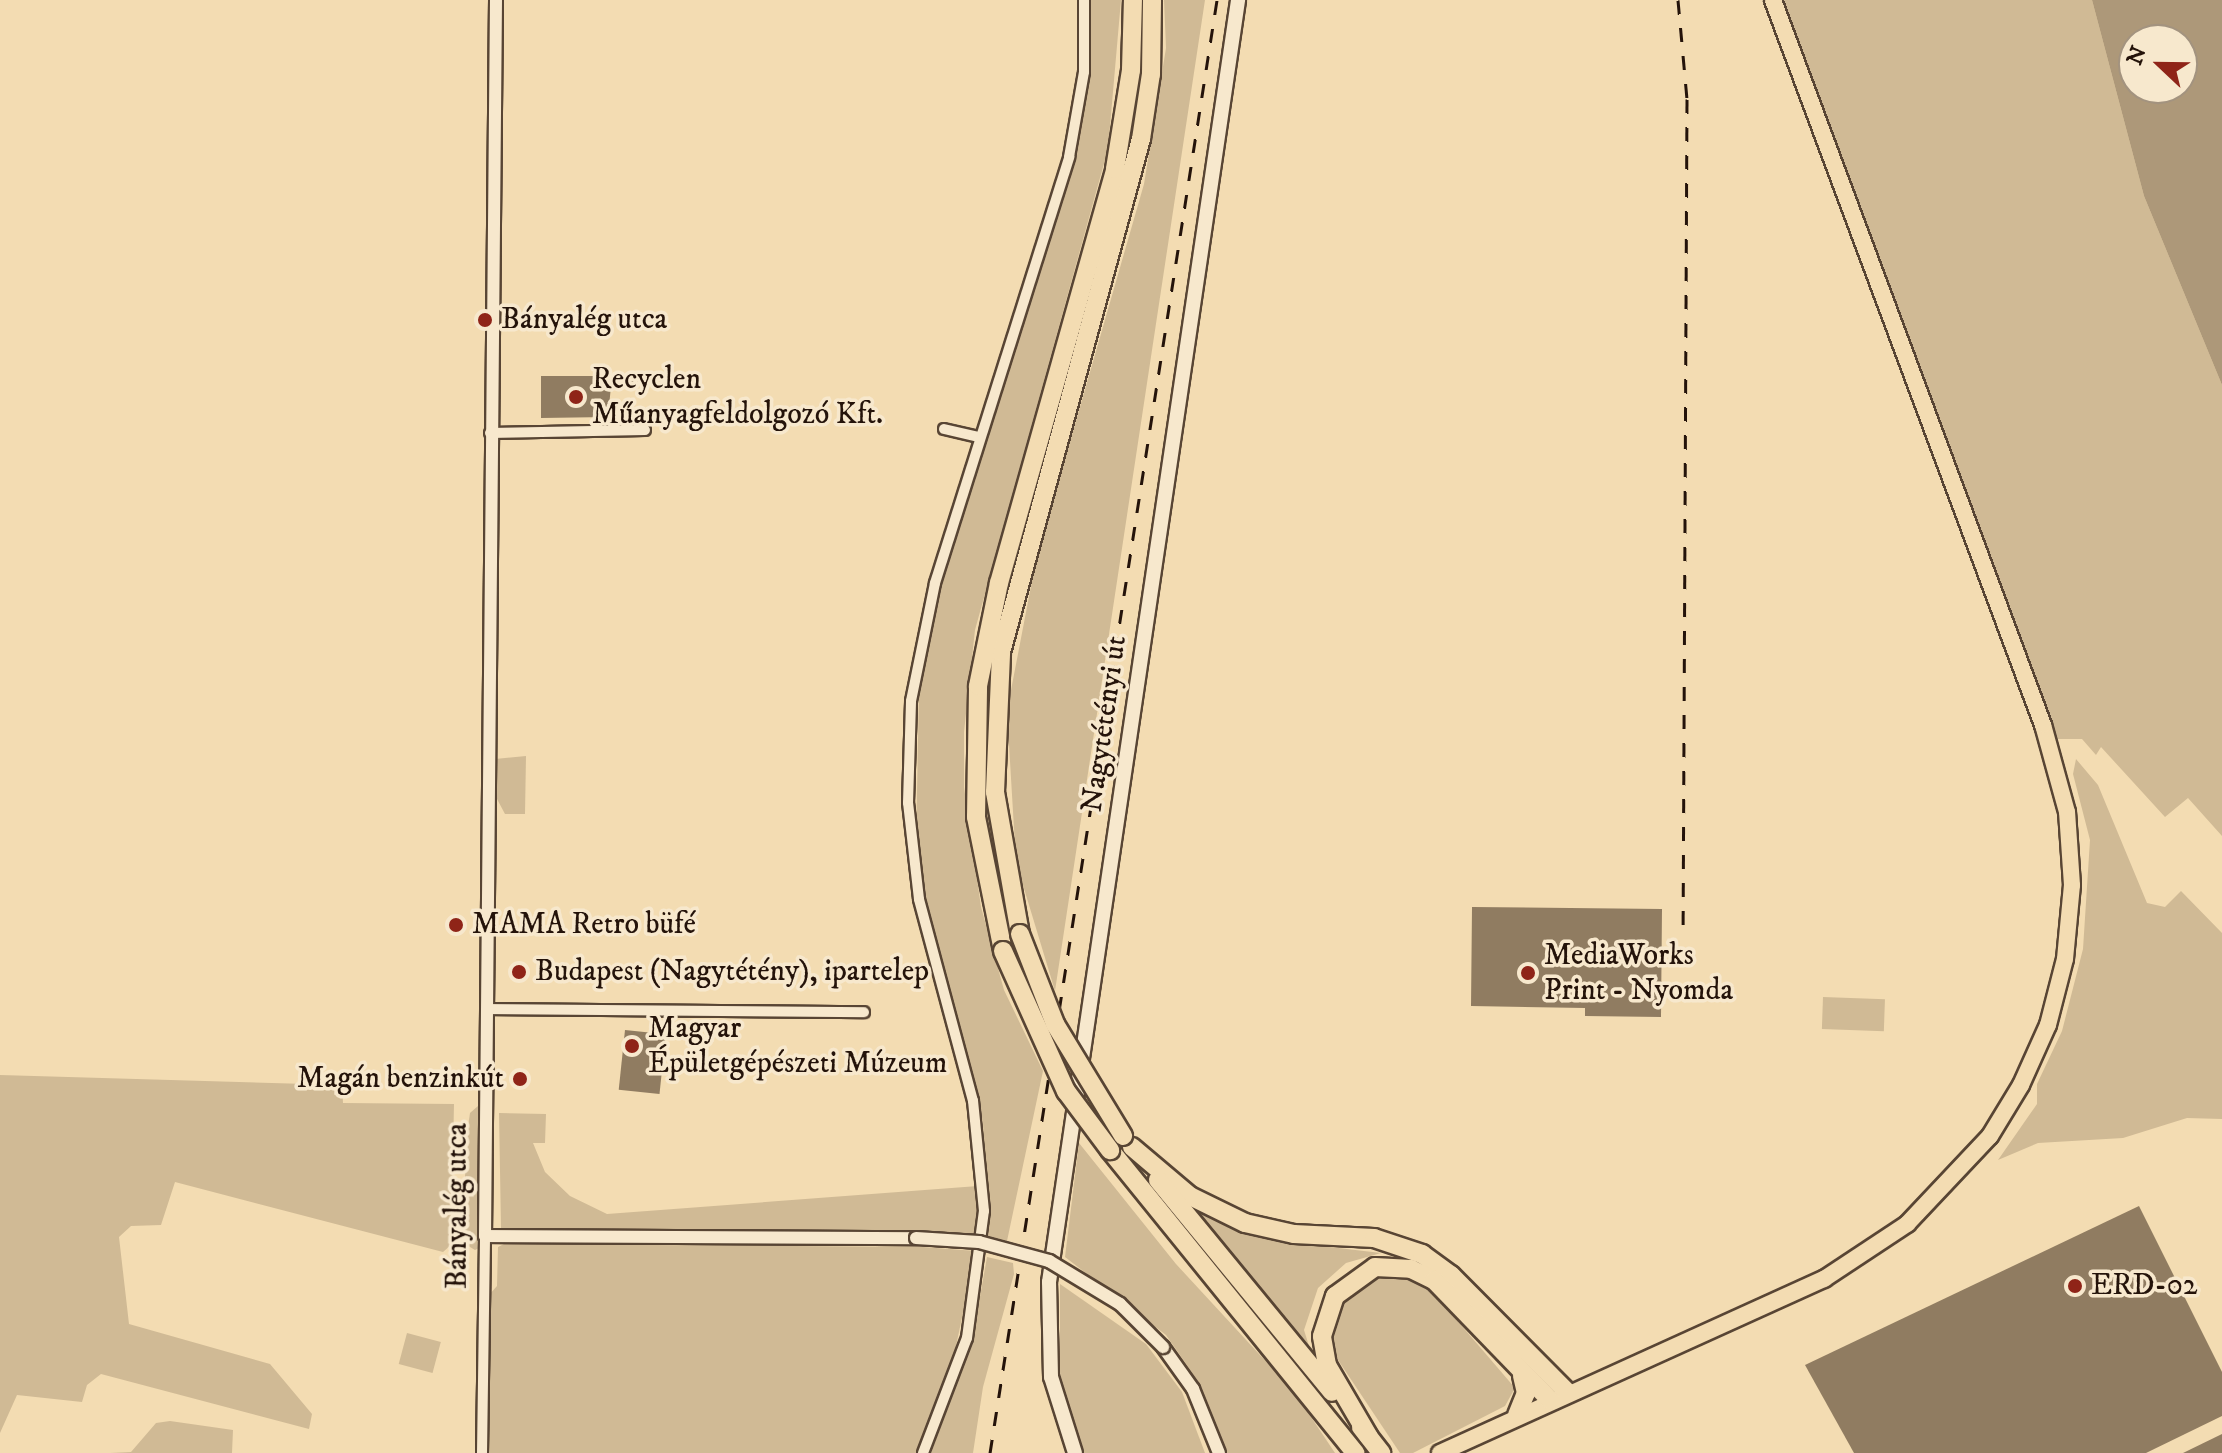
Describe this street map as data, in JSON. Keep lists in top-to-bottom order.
{
  "streets": {
    "main road": ["Nagytétényi út"],
    "street": ["Bányalég utca"]
  },
  "places": [
    "Bányalég utca",
    "Recyclen Műanyagfeldolgozó Kft.",
    "MAMA Retro büfé",
    "Budapest (Nagytétény), ipartelep",
    "MediaWorks Print - Nyomda",
    "Magyar Épületgépészeti Múzeum",
    "Magán benzinkút",
    "ERD-02"
  ],
  "north": "left"
}
